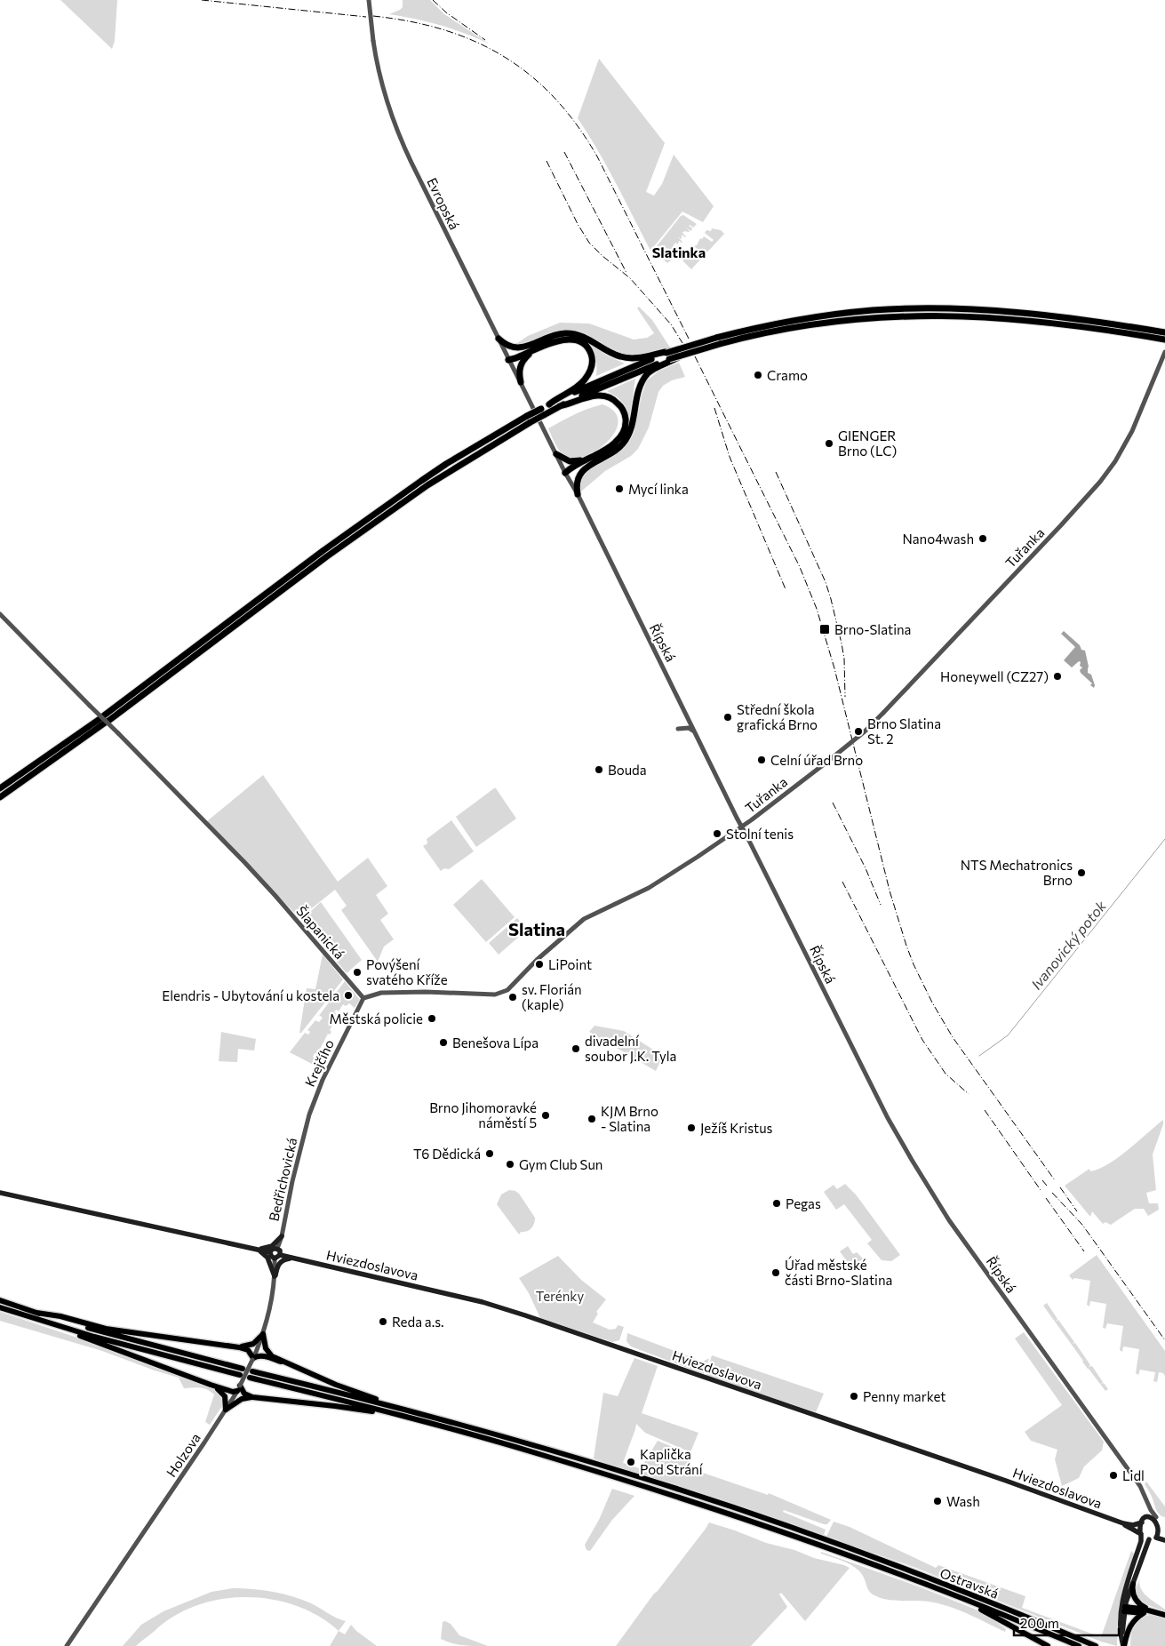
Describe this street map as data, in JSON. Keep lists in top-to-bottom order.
{
  "streets": {
    "highway": ["Ostravská"],
    "main road": ["Hviezdoslavova"],
    "street": [
      "Evropská",
      "Tuřanka",
      "Řípská",
      "Šlapanická",
      "Krejčího",
      "Bedřichovická",
      "Holzova"
    ]
  },
  "crossings": [
    ["Evropská", "Řípská"],
    ["Tuřanka", "Řípská"],
    ["Tuřanka", "Šlapanická"],
    ["Tuřanka", "Krejčího"],
    ["Řípská", "Hviezdoslavova"],
    ["Šlapanická", "Krejčího"],
    ["Krejčího", "Bedřichovická"],
    ["Bedřichovická", "Hviezdoslavova"],
    ["Bedřichovická", "Holzova"],
    ["Hviezdoslavova", "Holzova"]
  ],
  "districts": ["Slatinka", "Slatina"],
  "water": ["Ivanovický potok"],
  "parks": ["Terénky"],
  "places": {
    "other": [
      "Cramo",
      "GIENGER Brno (LC)",
      "Mycí linka",
      "Nano4wash",
      "Honeywell (CZ27)",
      "Střední škola grafická Brno",
      "Brno Slatina St. 2",
      "Celní úřad Brno",
      "Bouda",
      "Stolní tenis",
      "NTS Mechatronics Brno",
      "LiPoint",
      "Povýšení svatého Kříže",
      "Elendris - Ubytování u kostela",
      "sv. Florián (kaple)",
      "Městská policie",
      "Benešova Lípa",
      "divadelní soubor J.K. Tyla",
      "Brno Jihomoravké náměstí 5",
      "KJM Brno - Slatina",
      "Ježíš Kristus",
      "T6 Dědická",
      "Gym Club Sun",
      "Pegas",
      "Úřad městské části Brno-Slatina",
      "Reda a.s.",
      "Penny market",
      "Kaplička Pod Strání",
      "Lidl",
      "Wash"
    ],
    "transit": ["Brno-Slatina"]
  },
  "scale_bar": "200 m"
}
